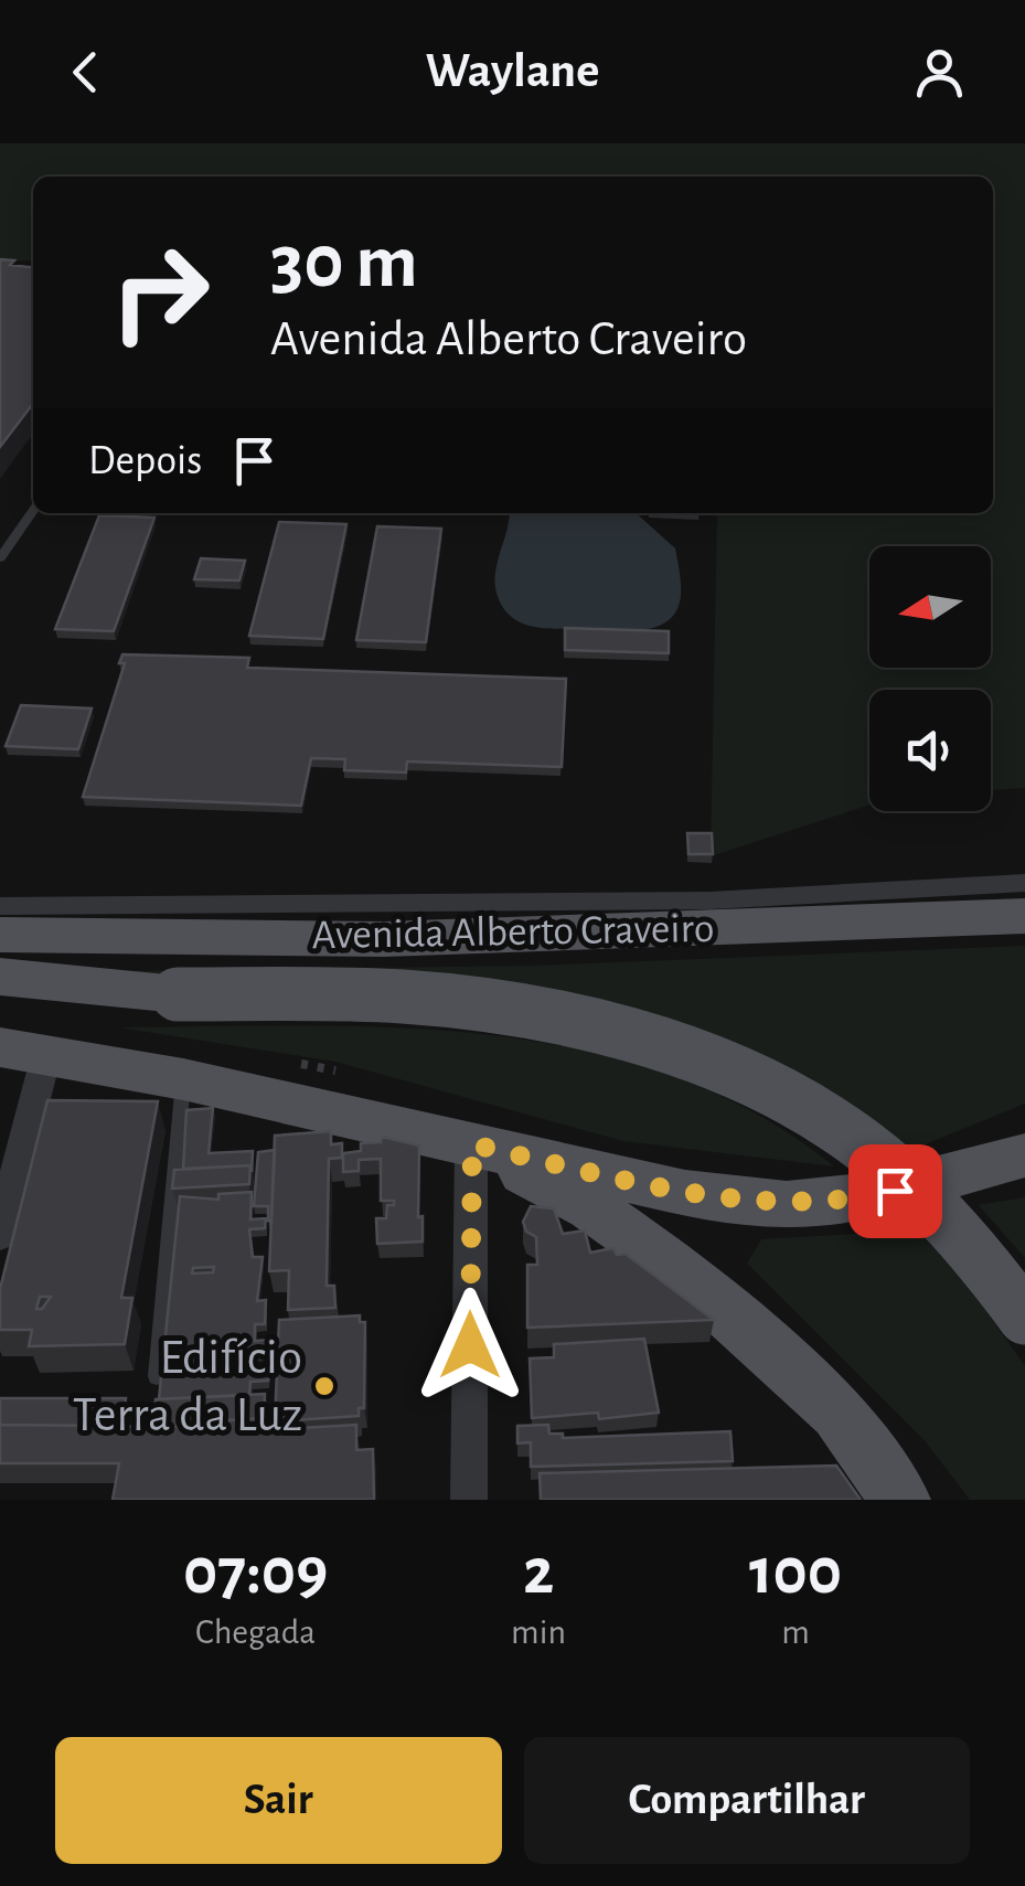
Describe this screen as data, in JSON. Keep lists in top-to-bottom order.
{
  "streets": {
    "main road": ["Avenida Alberto Craveiro"]
  },
  "places": ["Edifício Terra da Luz"],
  "north": "left",
  "page": {
    "header": "Waylane",
    "turn": ["30 m", "Avenida Alberto Craveiro"],
    "then": "Depois",
    "eta": [
      "07:09",
      "Chegada",
      "2",
      "min",
      "100",
      "m"
    ],
    "buttons": ["Sair", "Compartilhar"]
  }
}
